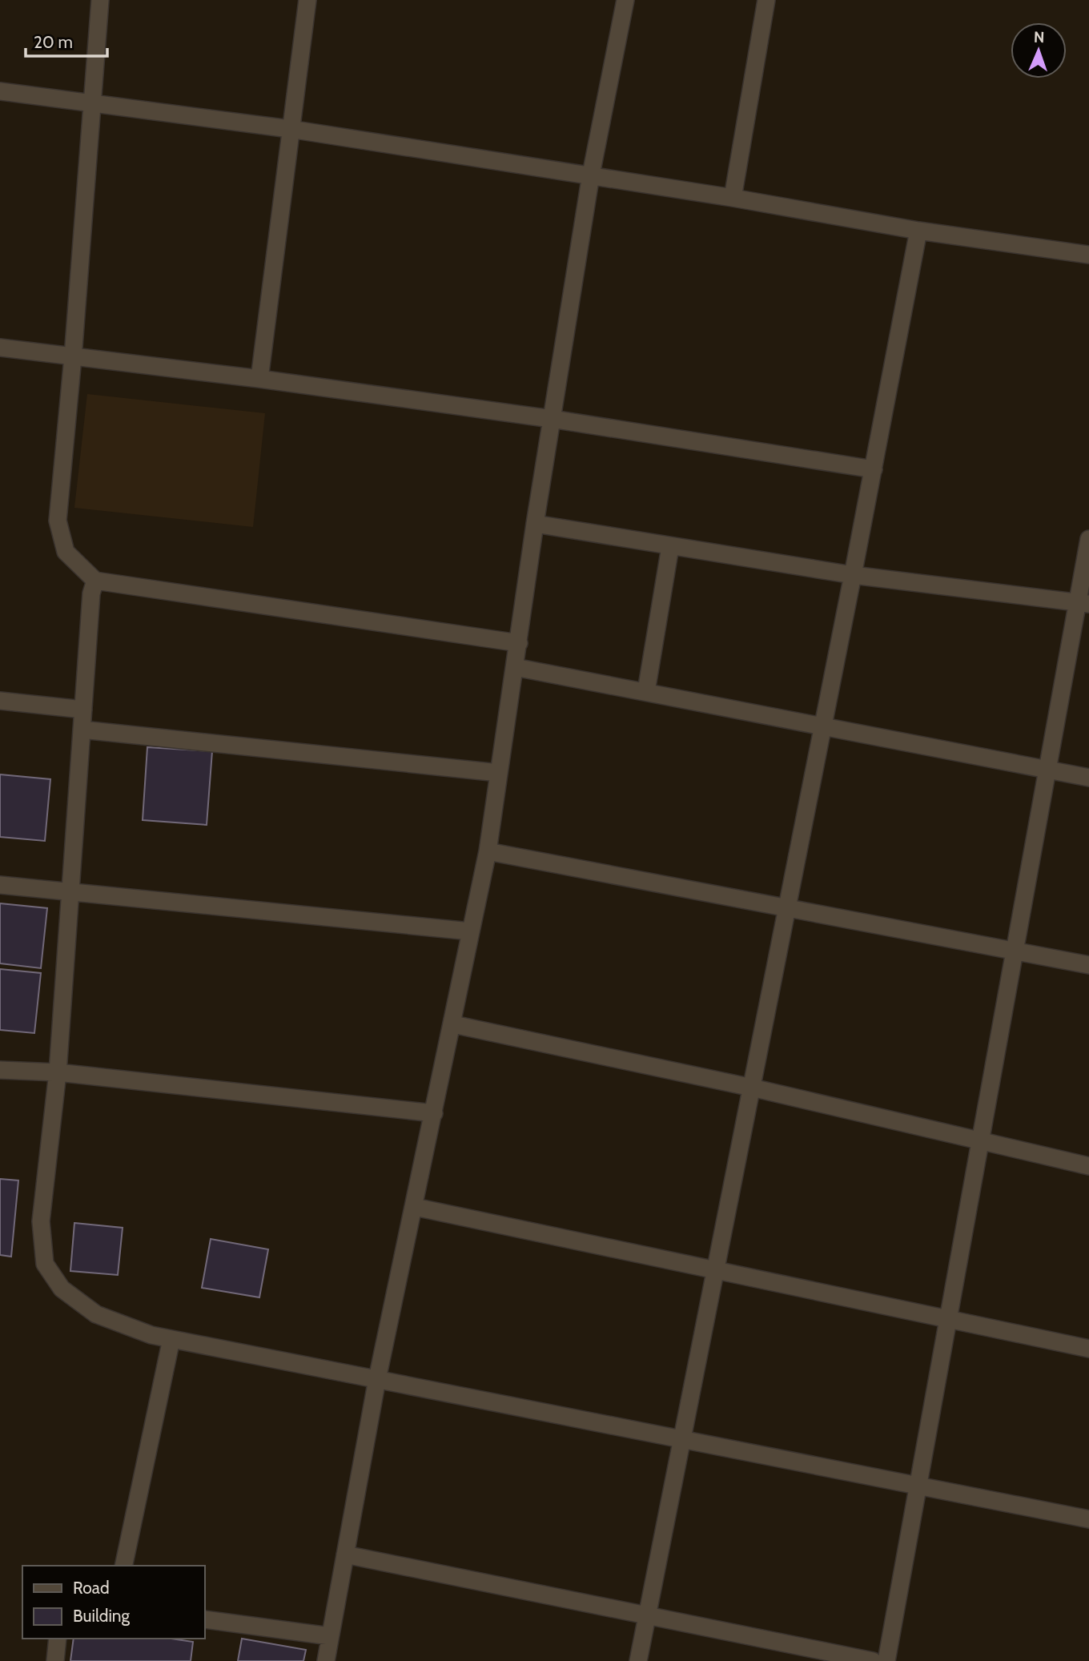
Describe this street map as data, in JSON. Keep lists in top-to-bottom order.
{
  "legend": ["Road", "Building"],
  "scale_bar": "20 m",
  "north": "top"
}
